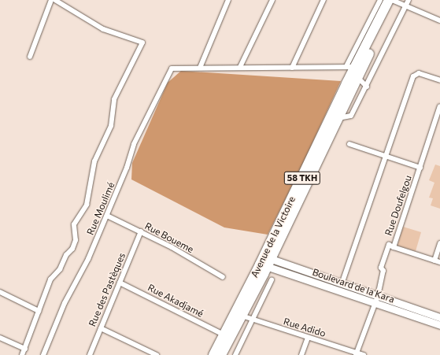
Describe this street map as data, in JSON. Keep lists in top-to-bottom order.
{
  "streets": {
    "highway": ["58 TKH", "Avenue de la Victoire"],
    "main road": ["Boulevard de la Kara"],
    "street": [
      "Rue Doufelgou",
      "Rue Moulimé",
      "Rue Boueme",
      "Rue des Pastèques",
      "Rue Akadjamé",
      "Rue Adido"
    ]
  },
  "crossings": [
    ["Rue Doufelgou", "Boulevard de la Kara"],
    ["Rue Doufelgou", "Rue Adido"],
    ["Rue Moulimé", "Rue Boueme"],
    ["Avenue de la Victoire", "Boulevard de la Kara"],
    ["Avenue de la Victoire", "Rue Akadjamé"],
    ["Avenue de la Victoire", "Rue Adido"],
    ["Rue Boueme", "Rue des Pastèques"],
    ["Rue des Pastèques", "Rue Akadjamé"]
  ]
}
